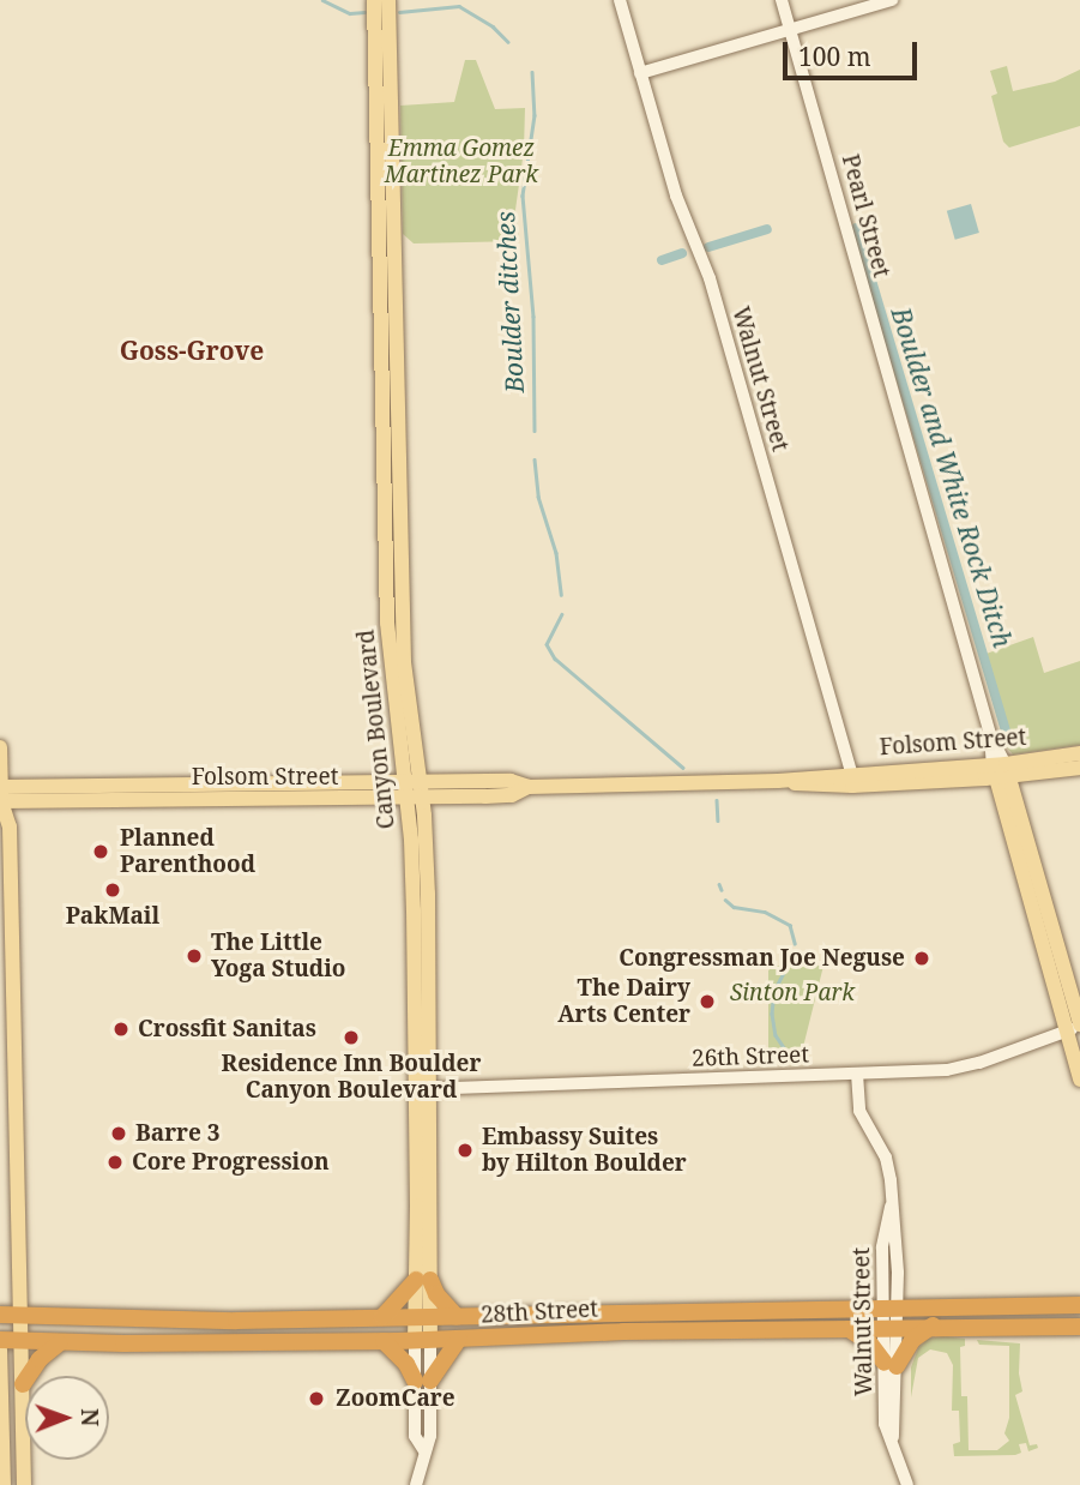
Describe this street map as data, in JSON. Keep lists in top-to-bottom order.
{
  "streets": {
    "highway": ["28th Street"],
    "main road": ["Pearl Street", "Canyon Boulevard", "Folsom Street"],
    "street": ["Walnut Street", "26th Street"]
  },
  "crossings": [
    ["Pearl Street", "Folsom Street"],
    ["Pearl Street", "26th Street"],
    ["Walnut Street", "Folsom Street"],
    ["Walnut Street", "26th Street"],
    ["Walnut Street", "28th Street"],
    ["Canyon Boulevard", "Folsom Street"],
    ["Canyon Boulevard", "26th Street"],
    ["Canyon Boulevard", "28th Street"]
  ],
  "districts": ["Goss-Grove"],
  "water": ["Boulder ditches", "Boulder and White Rock Ditch"],
  "parks": ["Emma Gomez Martinez Park", "Sinton Park"],
  "places": [
    "Planned Parenthood",
    "PakMail",
    "The Little Yoga Studio",
    "Congressman Joe Neguse",
    "The Dairy Arts Center",
    "Crossfit Sanitas",
    "Residence Inn Boulder Canyon Boulevard",
    "Barre 3",
    "Embassy Suites by Hilton Boulder",
    "Core Progression",
    "ZoomCare"
  ],
  "scale_bar": "100 m",
  "north": "right"
}
